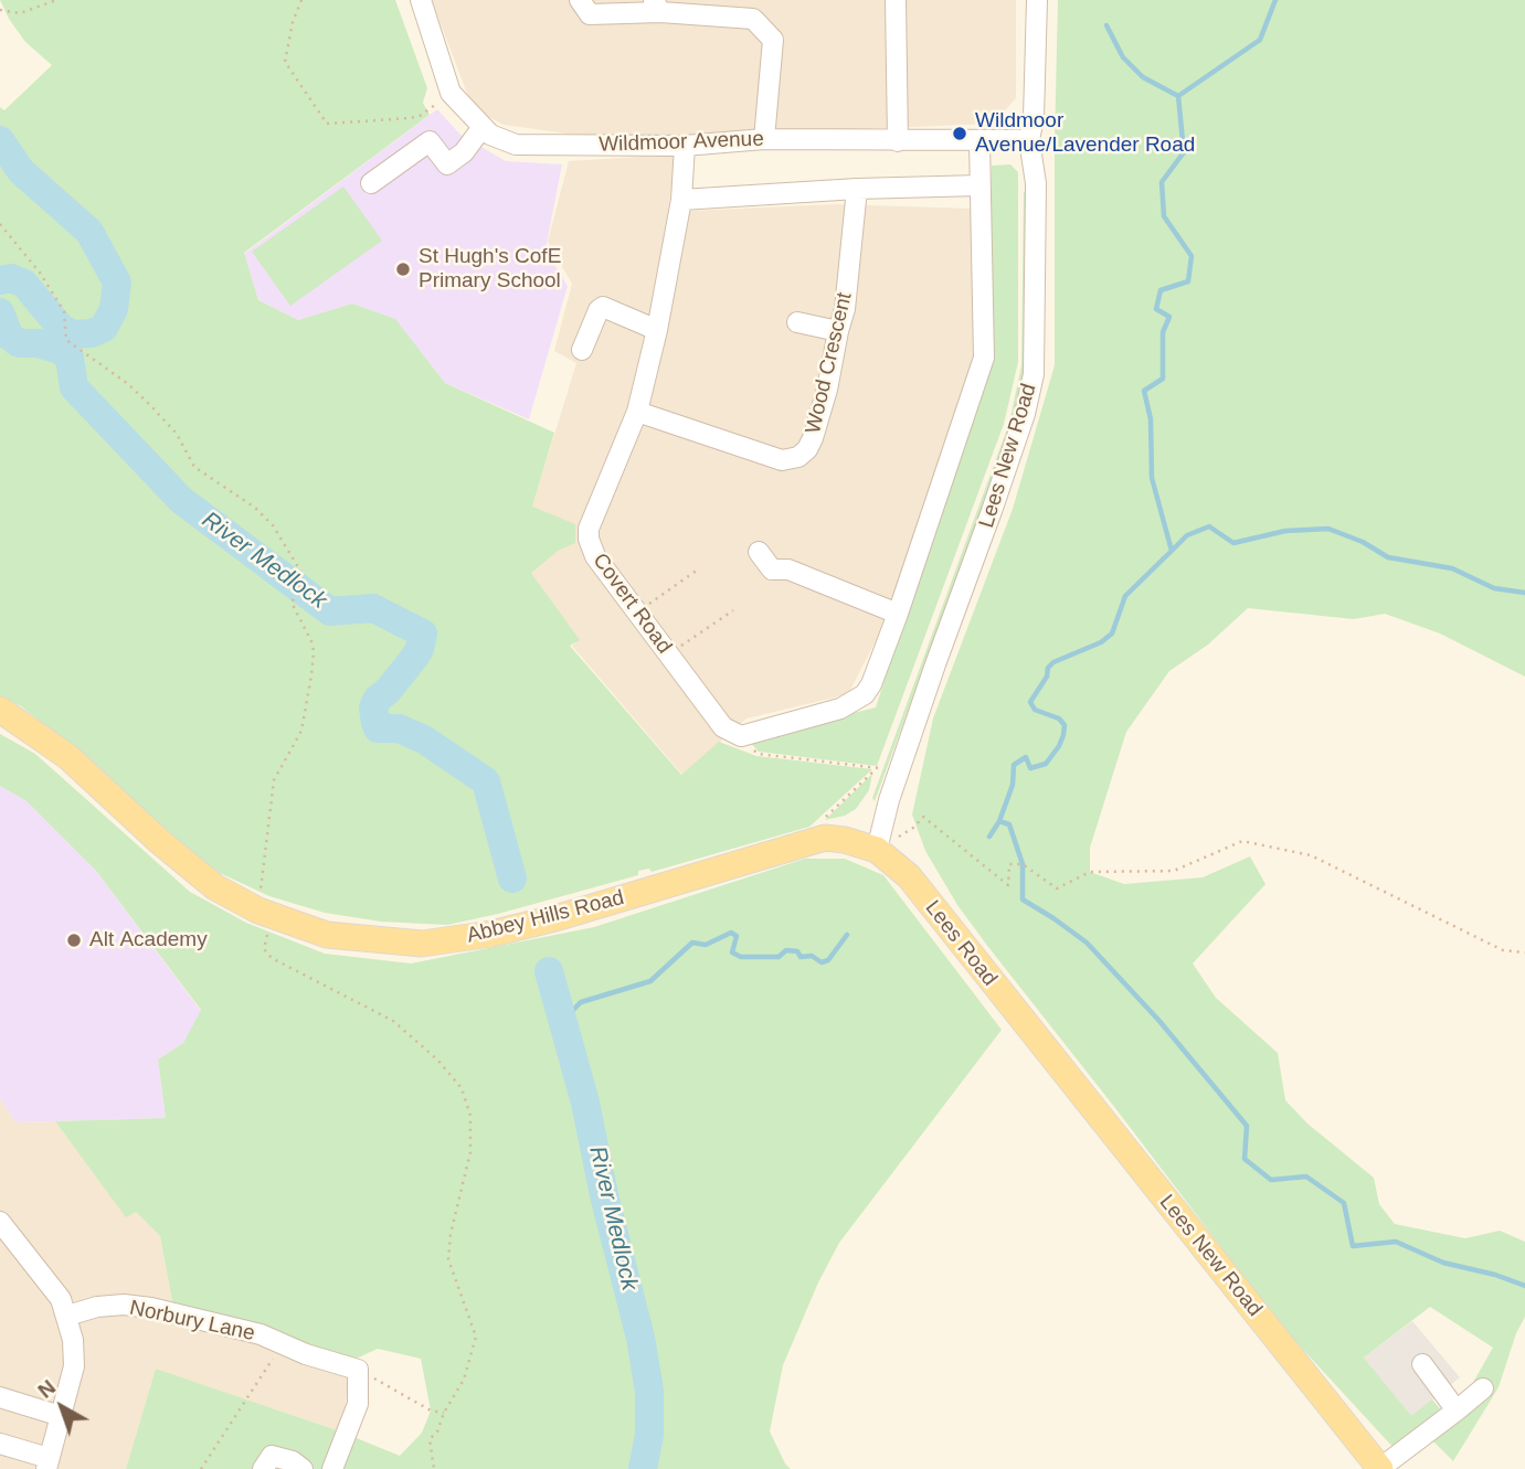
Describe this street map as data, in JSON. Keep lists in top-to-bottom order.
{
  "streets": {
    "main road": ["Lees New Road", "Abbey Hills Road", "Lees Road"],
    "street": [
      "Wildmoor Avenue",
      "Wood Crescent",
      "Covert Road",
      "Norbury Lane"
    ]
  },
  "crossings": [
    ["Wildmoor Avenue", "Lees New Road"],
    ["Wildmoor Avenue", "Covert Road"],
    ["Wood Crescent", "Covert Road"],
    ["Lees New Road", "Abbey Hills Road"],
    ["Lees New Road", "Lees Road"],
    ["Abbey Hills Road", "Lees Road"]
  ],
  "water": ["River Medlock"],
  "places": ["Wildmoor Avenue/Lavender Road", "St Hugh's CofE Primary School", "Alt Academy"],
  "north": "top left"
}
